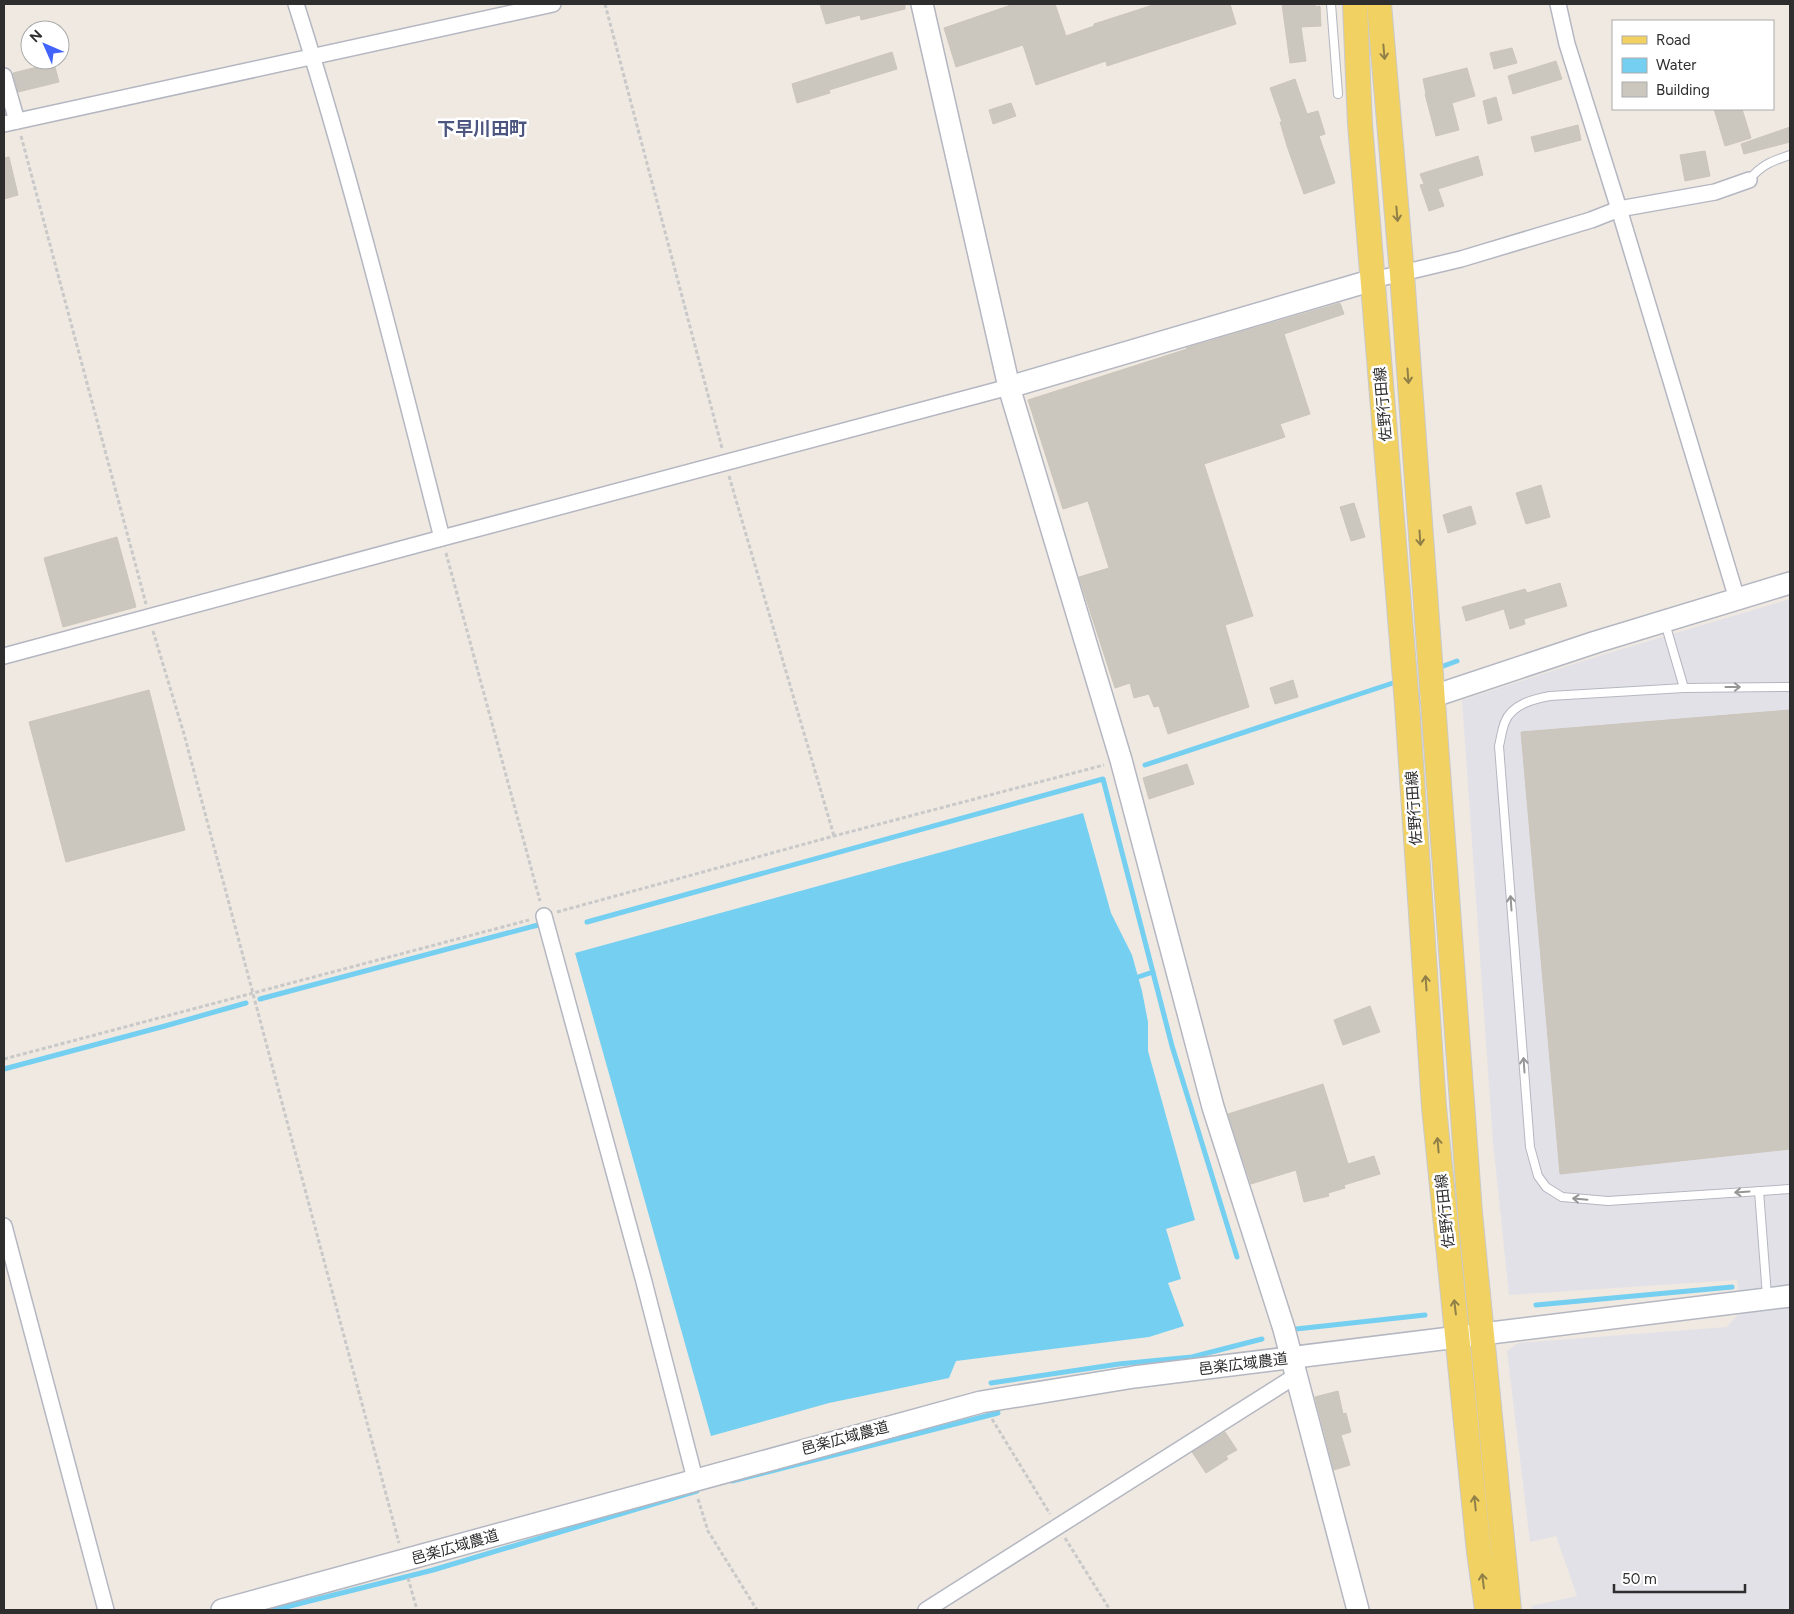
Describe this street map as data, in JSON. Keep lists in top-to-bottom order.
{
  "streets": {
    "main road": ["佐野行田線"],
    "street": ["邑楽広域農道"]
  },
  "crossings": [
    ["佐野行田線", "邑楽広域農道"]
  ],
  "districts": ["下早川田町"],
  "legend": ["Road", "Water", "Building"],
  "scale_bar": "50 m",
  "north": "top left"
}
